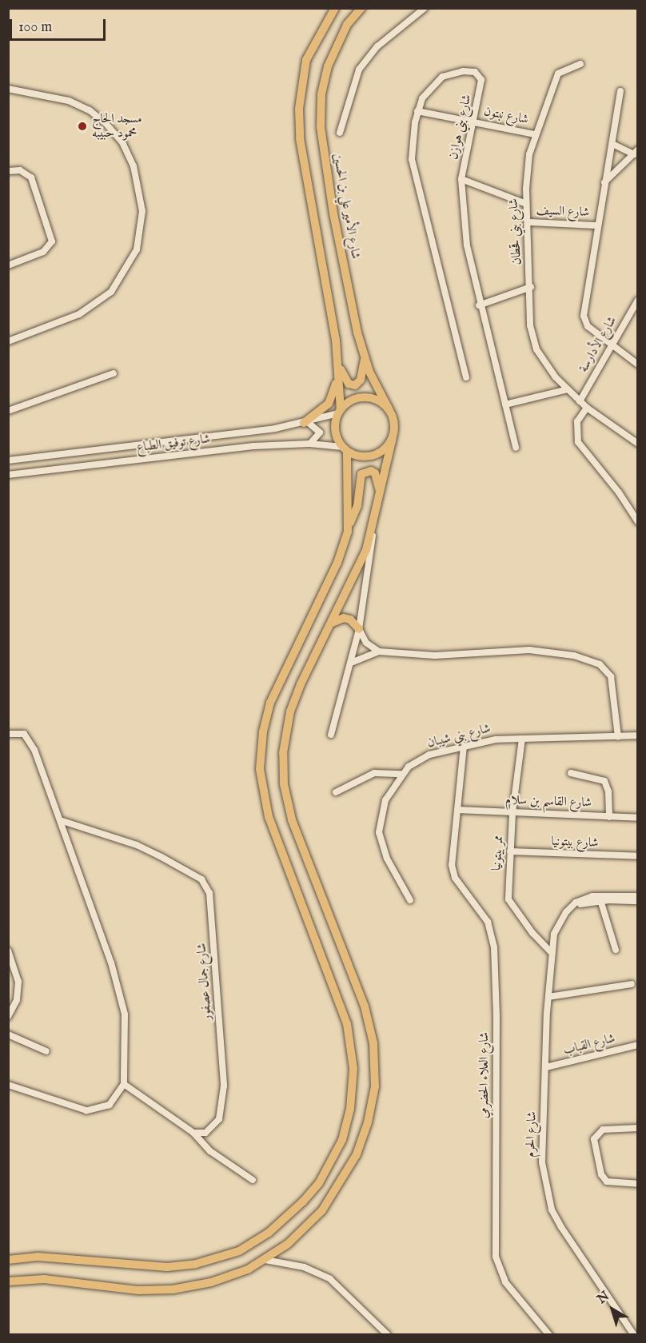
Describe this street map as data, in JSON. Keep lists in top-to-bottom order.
{
  "streets": {
    "main road": ["شارع الأمير علي بن الحسين"],
    "street": [
      "شارع نبتون",
      "شارع بني هوازن",
      "شارع السيف",
      "شارع بني قحطان",
      "شارع الأدارسة",
      "شارع توفيق الطباع",
      "شارع بني شيبان",
      "شارع القاسم بن سلام",
      "شارع بيتونيا",
      "ممر بيتونيا",
      "شارع جمال عصفور",
      "شارع القباب",
      "شارع العلاء الحضرمي",
      "شارع الحرم"
    ]
  },
  "crossings": [
    ["شارع نبتون", "شارع بني هوازن"],
    ["شارع نبتون", "شارع بني قحطان"],
    ["شارع الأمير علي بن الحسين", "شارع توفيق الطباع"],
    ["شارع السيف", "شارع بني قحطان"],
    ["شارع بني قحطان", "شارع الأدارسة"],
    ["شارع بني شيبان", "ممر بيتونيا"],
    ["شارع بني شيبان", "شارع العلاء الحضرمي"],
    ["شارع القاسم بن سلام", "ممر بيتونيا"],
    ["شارع القاسم بن سلام", "شارع العلاء الحضرمي"],
    ["شارع بيتونيا", "ممر بيتونيا"],
    ["ممر بيتونيا", "شارع الحرم"],
    ["شارع القباب", "شارع الحرم"]
  ],
  "places": ["مسجد الحاج محمود حبيبه"],
  "scale_bar": "100 m",
  "north": "top left"
}
